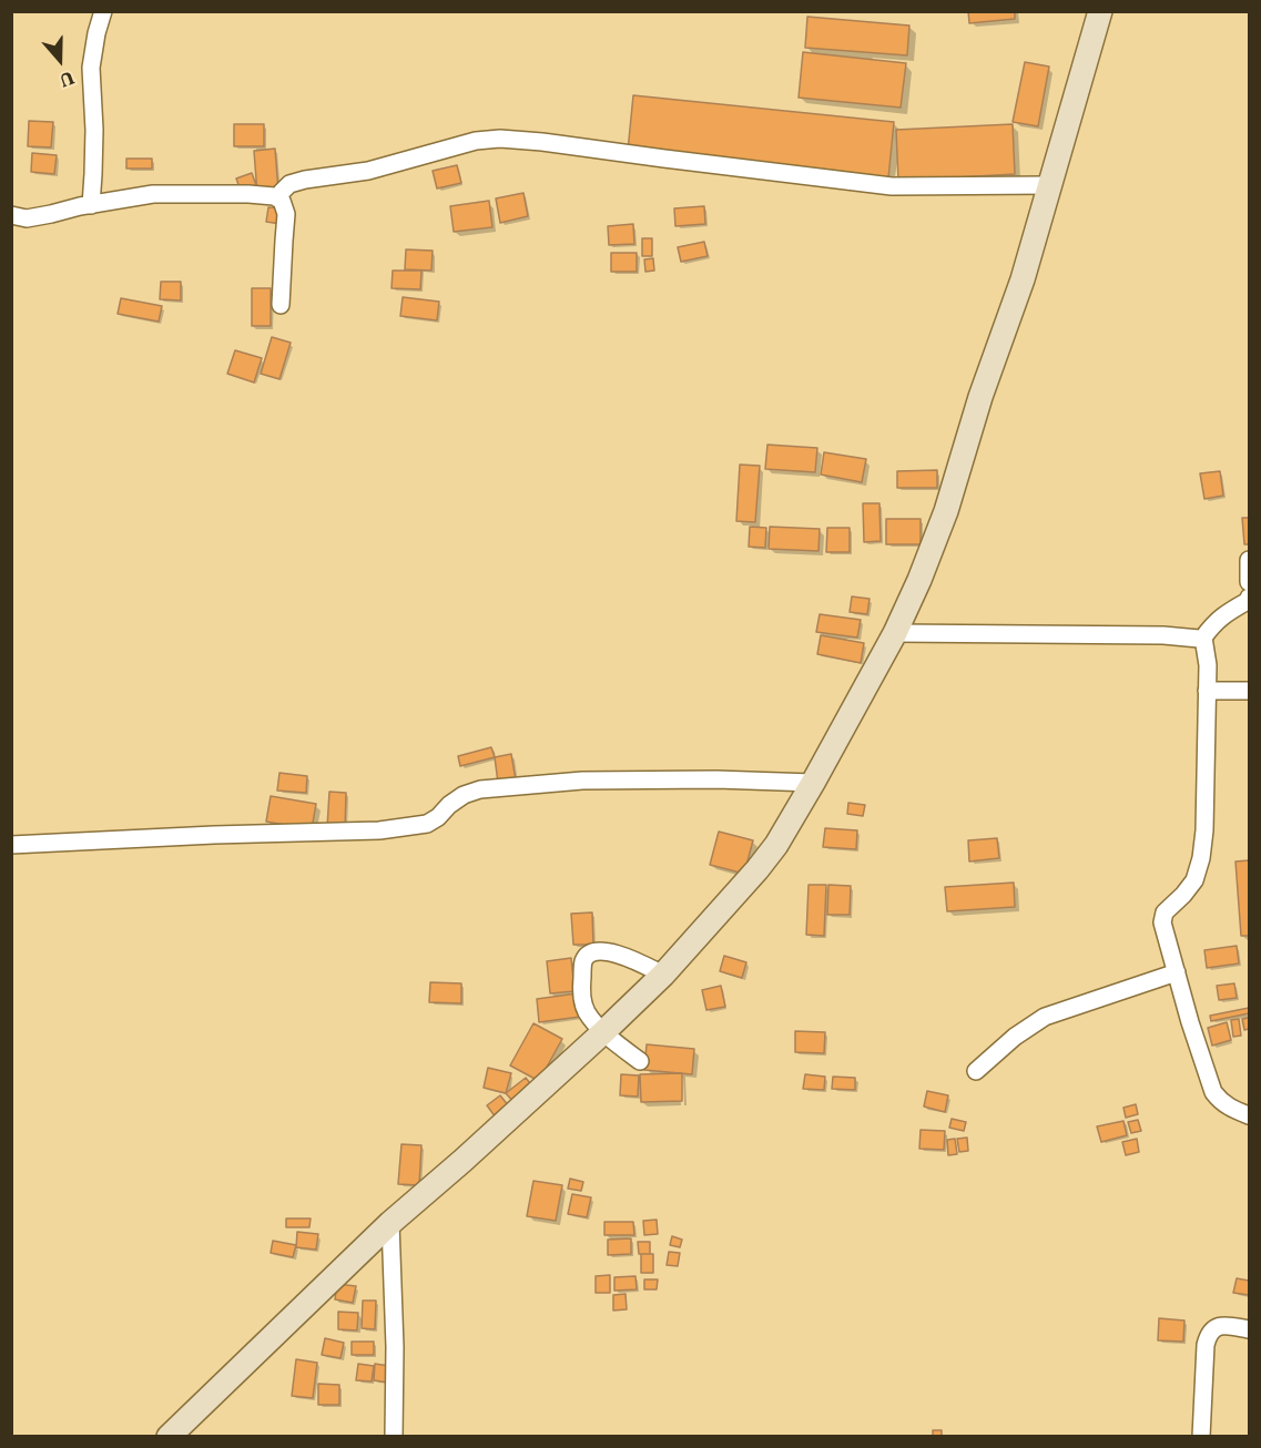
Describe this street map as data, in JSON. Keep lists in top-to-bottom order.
{
  "north": "bottom"
}
